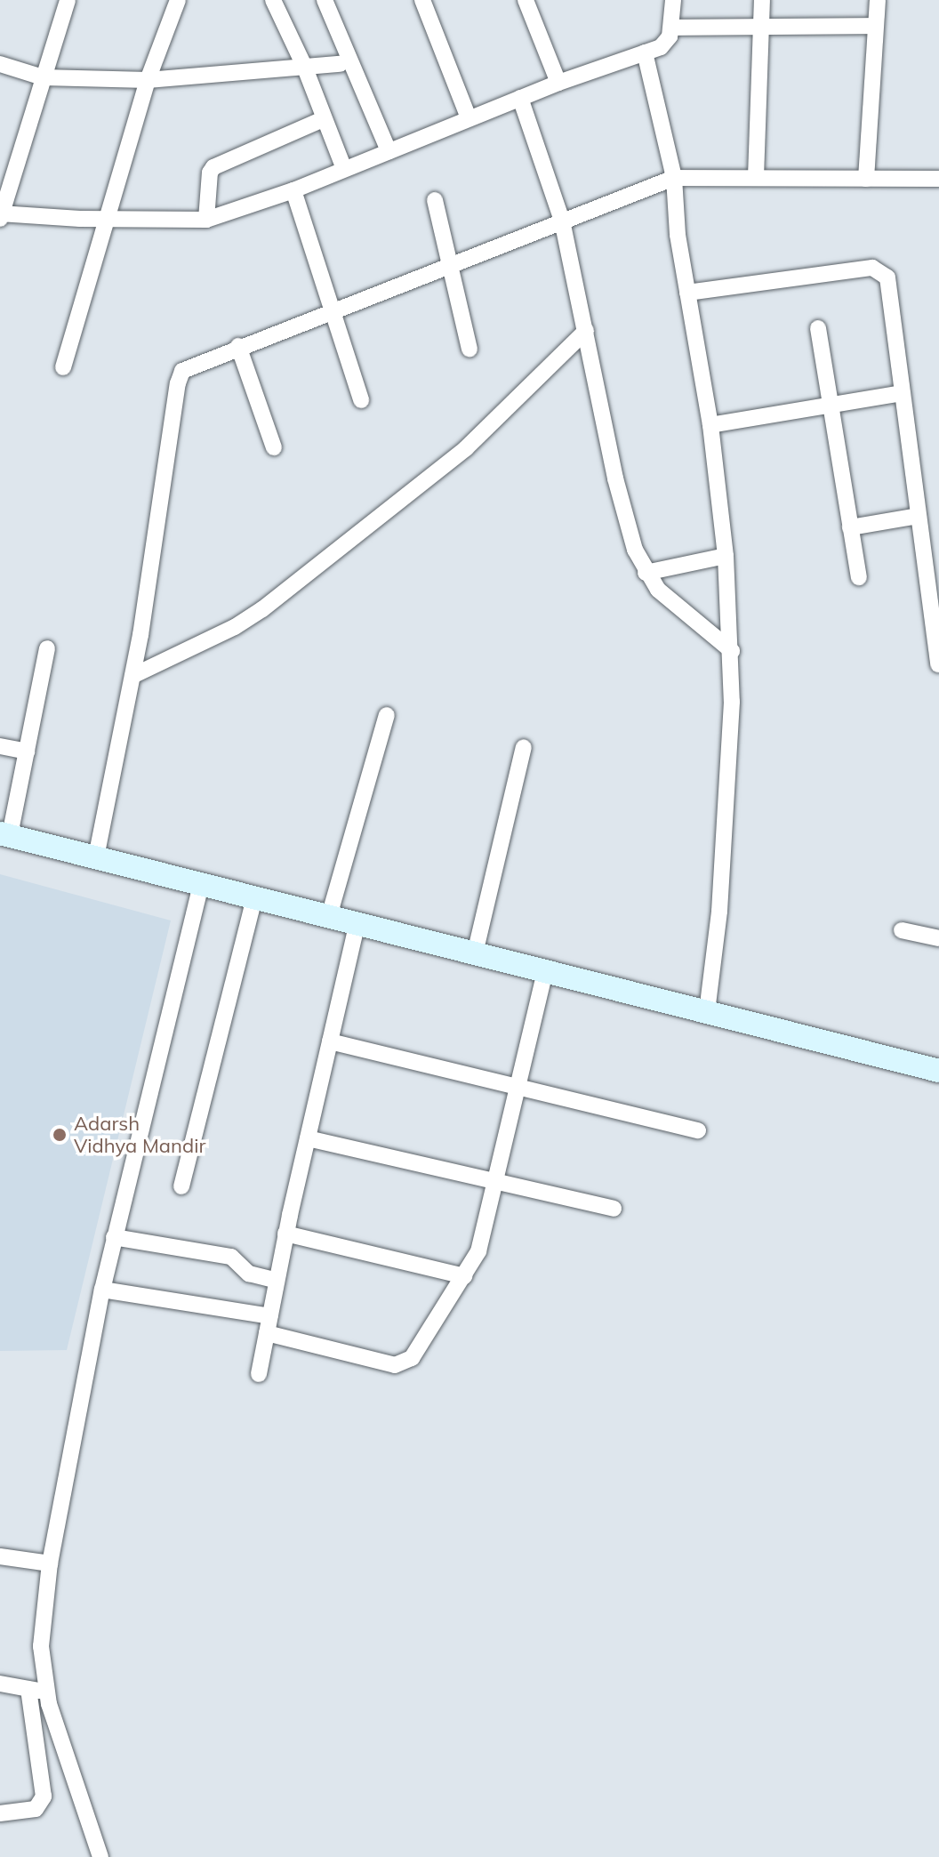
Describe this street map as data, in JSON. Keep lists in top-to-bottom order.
{
  "places": ["Adarsh Vidhya Mandir"]
}
